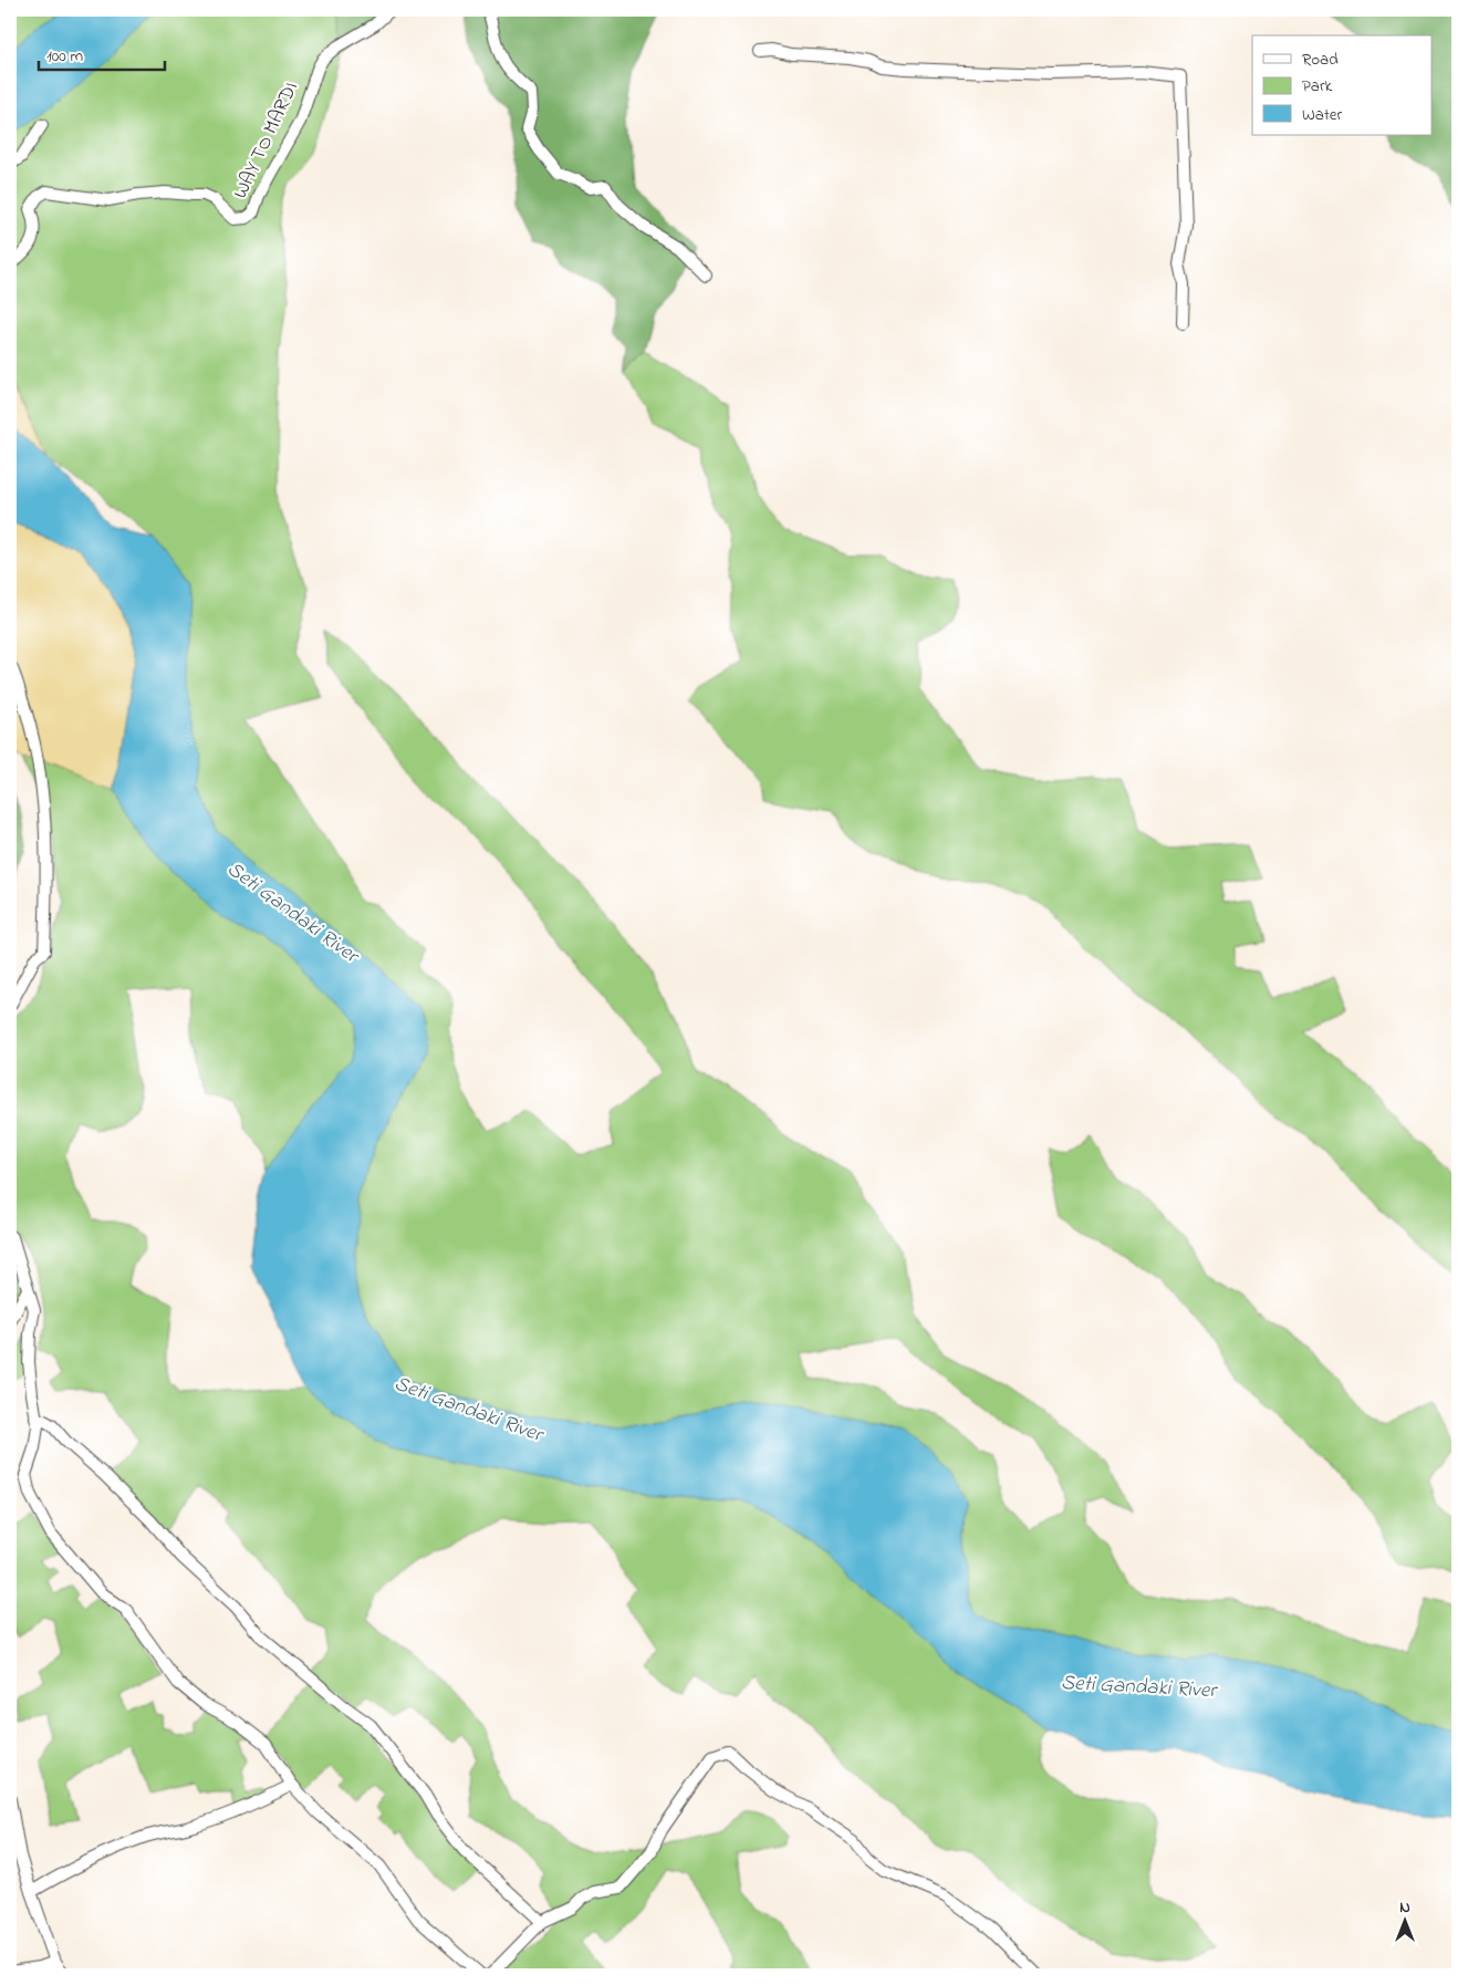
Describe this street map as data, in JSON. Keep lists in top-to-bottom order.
{
  "streets": {
    "street": ["WAY TO MARDI"]
  },
  "water": ["Seti Gandaki River"],
  "legend": ["Road", "Park", "Water"],
  "scale_bar": "100 m",
  "north": "top"
}
